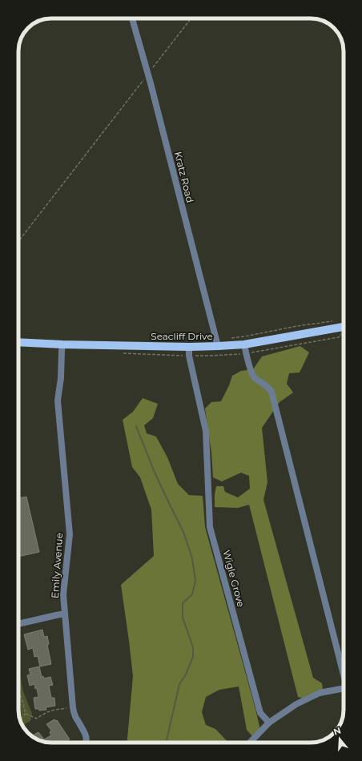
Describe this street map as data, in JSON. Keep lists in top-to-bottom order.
{
  "streets": {
    "main road": ["Seacliff Drive"],
    "street": ["Kratz Road", "Emily Avenue", "Wigle Grove"]
  },
  "crossings": [
    ["Kratz Road", "Seacliff Drive"],
    ["Seacliff Drive", "Emily Avenue"],
    ["Seacliff Drive", "Wigle Grove"]
  ],
  "north": "top"
}
